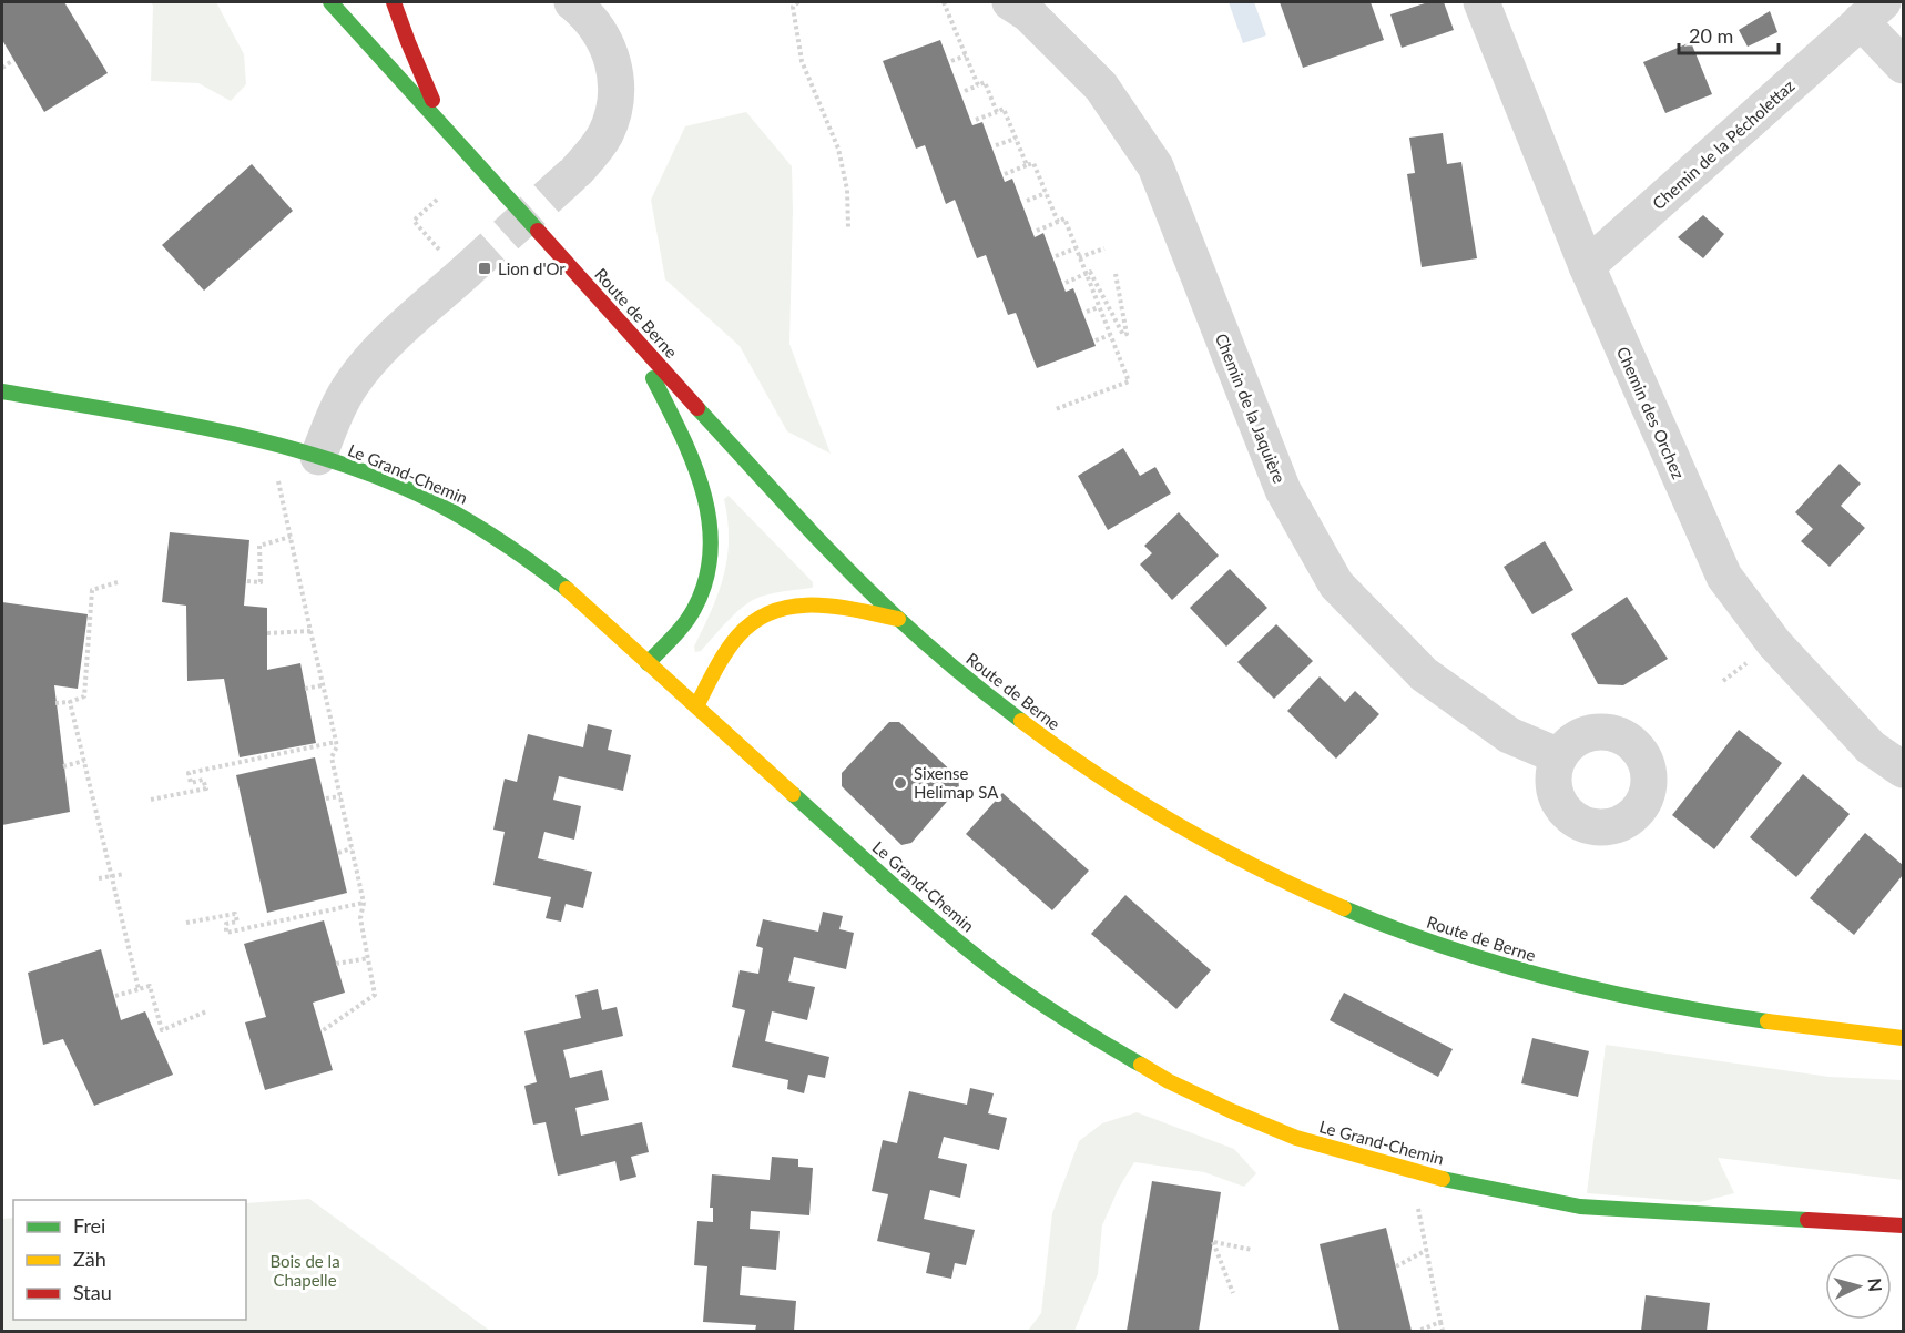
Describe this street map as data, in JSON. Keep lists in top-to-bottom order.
{
  "streets": {
    "main road": ["Route de Berne", "Le Grand-Chemin"],
    "street": ["Chemin de la Pécholettaz", "Chemin de la Jaquière", "Chemin des Orchez"]
  },
  "crossings": [
    ["Chemin de la Pécholettaz", "Chemin des Orchez"]
  ],
  "parks": ["Bois de la Chapelle"],
  "places": {
    "transit": ["Lion d'Or"],
    "other": ["Sixense Helimap SA"]
  },
  "legend": ["Frei", "Zäh", "Stau"],
  "scale_bar": "20 m",
  "north": "right"
}
